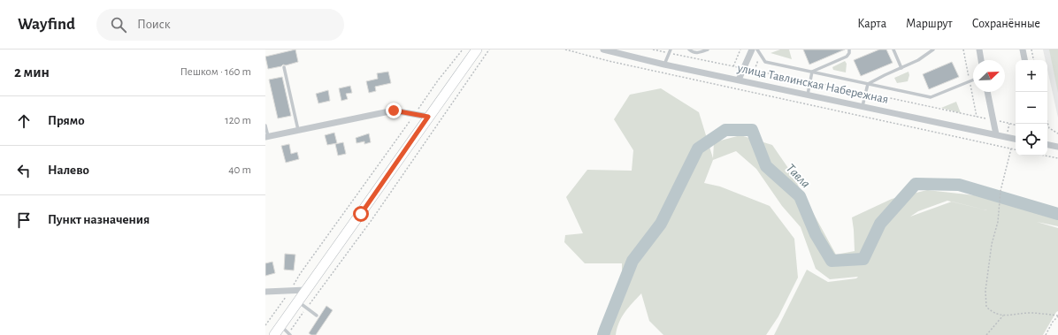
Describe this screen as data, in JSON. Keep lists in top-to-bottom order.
{
  "streets": {
    "street": ["улица Тавлинская Набережная"]
  },
  "water": ["Тавла"],
  "north": "top right",
  "page": {
    "header": "Wayfind",
    "search": "Поиск",
    "nav": ["Карта", "Маршрут", "Сохранённые"],
    "heading": ["2 мин", "Пешком · 160 m"],
    "map_buttons": ["+", "−"],
    "list": [
      ["Прямо", "120 m"],
      ["Налево", "40 m"],
      "Пункт назначения"
    ]
  }
}
